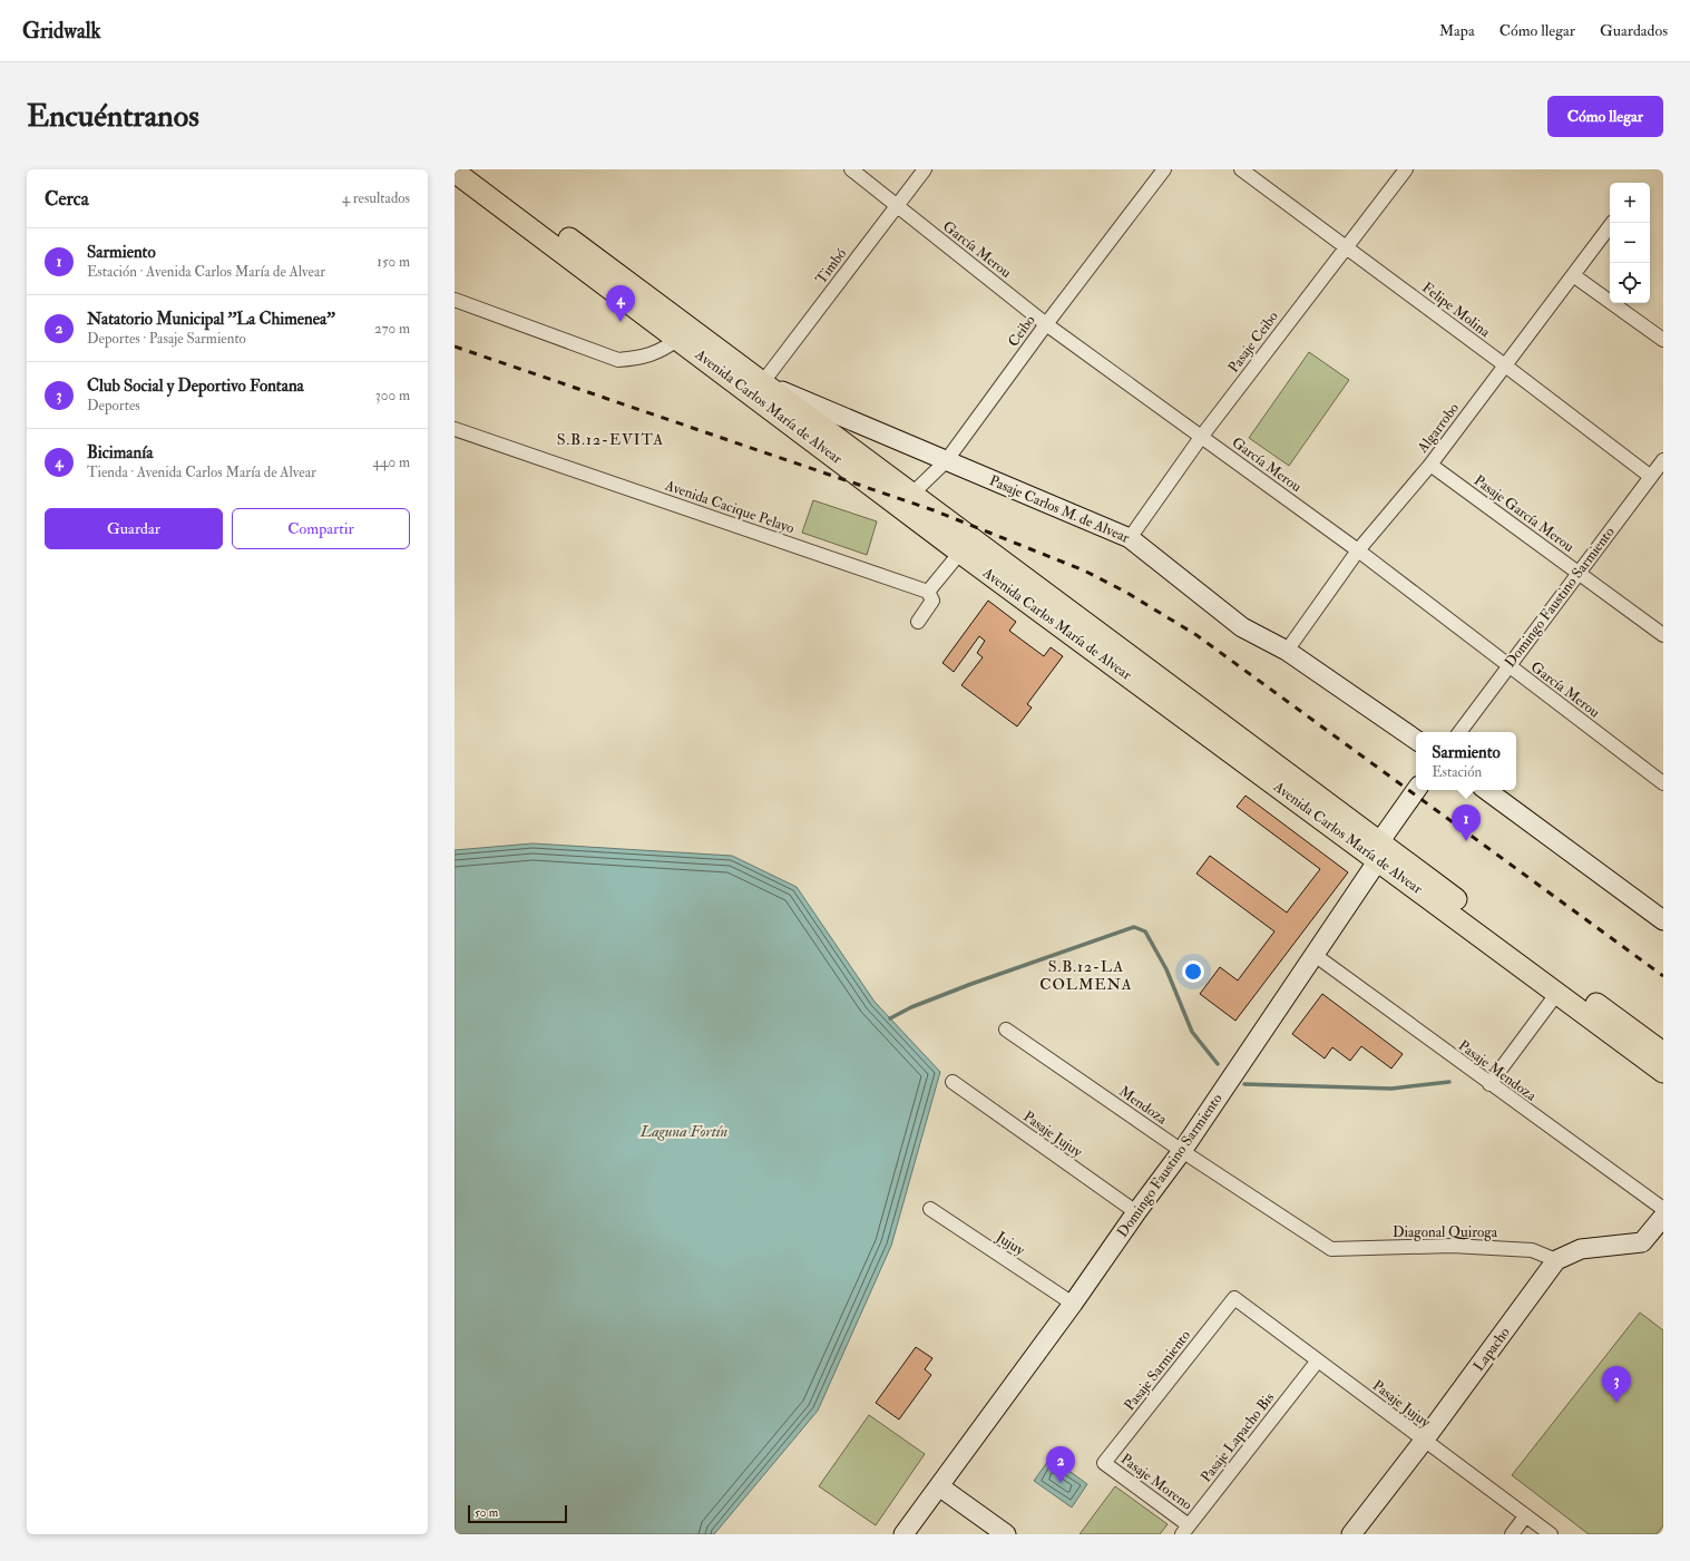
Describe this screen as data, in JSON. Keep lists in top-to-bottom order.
{
  "streets": {
    "main road": ["Avenida Carlos María de Alvear"],
    "street": [
      "García Merou",
      "Timbó",
      "Felipe Molina",
      "Ceibo",
      "Pasaje Ceibo",
      "Algarrobo",
      "Avenida Cacique Pelayo",
      "Pasaje Carlos M. de Alvear",
      "Pasaje García Merou",
      "Domingo Faustino Sarmiento",
      "Pasaje Mendoza",
      "Mendoza",
      "Pasaje Jujuy",
      "Diagonal Quiroga",
      "Jujuy",
      "Lapacho",
      "Pasaje Sarmiento",
      "Pasaje Lapacho Bis",
      "Pasaje Moreno"
    ]
  },
  "crossings": [
    ["García Merou", "Timbó"],
    ["García Merou", "Ceibo"],
    ["García Merou", "Pasaje Ceibo"],
    ["García Merou", "Algarrobo"],
    ["García Merou", "Domingo Faustino Sarmiento"],
    ["Timbó", "Avenida Carlos María de Alvear"],
    ["Timbó", "Pasaje Carlos M. de Alvear"],
    ["Felipe Molina", "Pasaje Ceibo"],
    ["Felipe Molina", "Algarrobo"],
    ["Felipe Molina", "Domingo Faustino Sarmiento"],
    ["Ceibo", "Avenida Carlos María de Alvear"],
    ["Ceibo", "Pasaje Carlos M. de Alvear"],
    ["Pasaje Ceibo", "Pasaje Carlos M. de Alvear"],
    ["Avenida Carlos María de Alvear", "Pasaje Carlos M. de Alvear"],
    ["Avenida Carlos María de Alvear", "Domingo Faustino Sarmiento"],
    ["Algarrobo", "Pasaje Carlos M. de Alvear"],
    ["Algarrobo", "Pasaje García Merou"],
    ["Pasaje García Merou", "Domingo Faustino Sarmiento"],
    ["Domingo Faustino Sarmiento", "Pasaje Mendoza"],
    ["Domingo Faustino Sarmiento", "Mendoza"],
    ["Domingo Faustino Sarmiento", "Pasaje Jujuy"],
    ["Domingo Faustino Sarmiento", "Jujuy"],
    ["Mendoza", "Diagonal Quiroga"],
    ["Pasaje Jujuy", "Lapacho"],
    ["Pasaje Jujuy", "Pasaje Sarmiento"],
    ["Pasaje Jujuy", "Pasaje Lapacho Bis"],
    ["Diagonal Quiroga", "Lapacho"],
    ["Pasaje Sarmiento", "Pasaje Moreno"],
    ["Pasaje Lapacho Bis", "Pasaje Moreno"]
  ],
  "districts": ["S.B.12-EVITA", "S.B.12-LA COLMENA"],
  "water": ["Laguna Fortín"],
  "scale_bar": "50 m",
  "page": {
    "header": "Gridwalk",
    "nav": ["Mapa", "Cómo llegar", "Guardados"],
    "buttons": [
      "Cómo llegar",
      ["Guardar", "Compartir"]
    ],
    "title": "Encuéntranos",
    "heading": ["Cerca", "4 resultados"],
    "map_buttons": ["+", "−"],
    "list": [
      {
        "mark": "1",
        "name": "Sarmiento",
        "note": "Estación · Avenida Carlos María de Alvear",
        "value": "150 m"
      },
      {
        "mark": "2",
        "name": "Natatorio Municipal ''La Chimenea''",
        "note": "Deportes · Pasaje Sarmiento",
        "value": "270 m"
      },
      {
        "mark": "3",
        "name": "Club Social y Deportivo Fontana",
        "note": "Deportes",
        "value": "300 m"
      },
      {
        "mark": "4",
        "name": "Bicimanía",
        "note": "Tienda · Avenida Carlos María de Alvear",
        "value": "440 m"
      }
    ],
    "pins": [
      "4",
      "1",
      "3",
      "2"
    ],
    "popup": ["Sarmiento", "Estación"],
    "scale": "50 m"
  }
}
